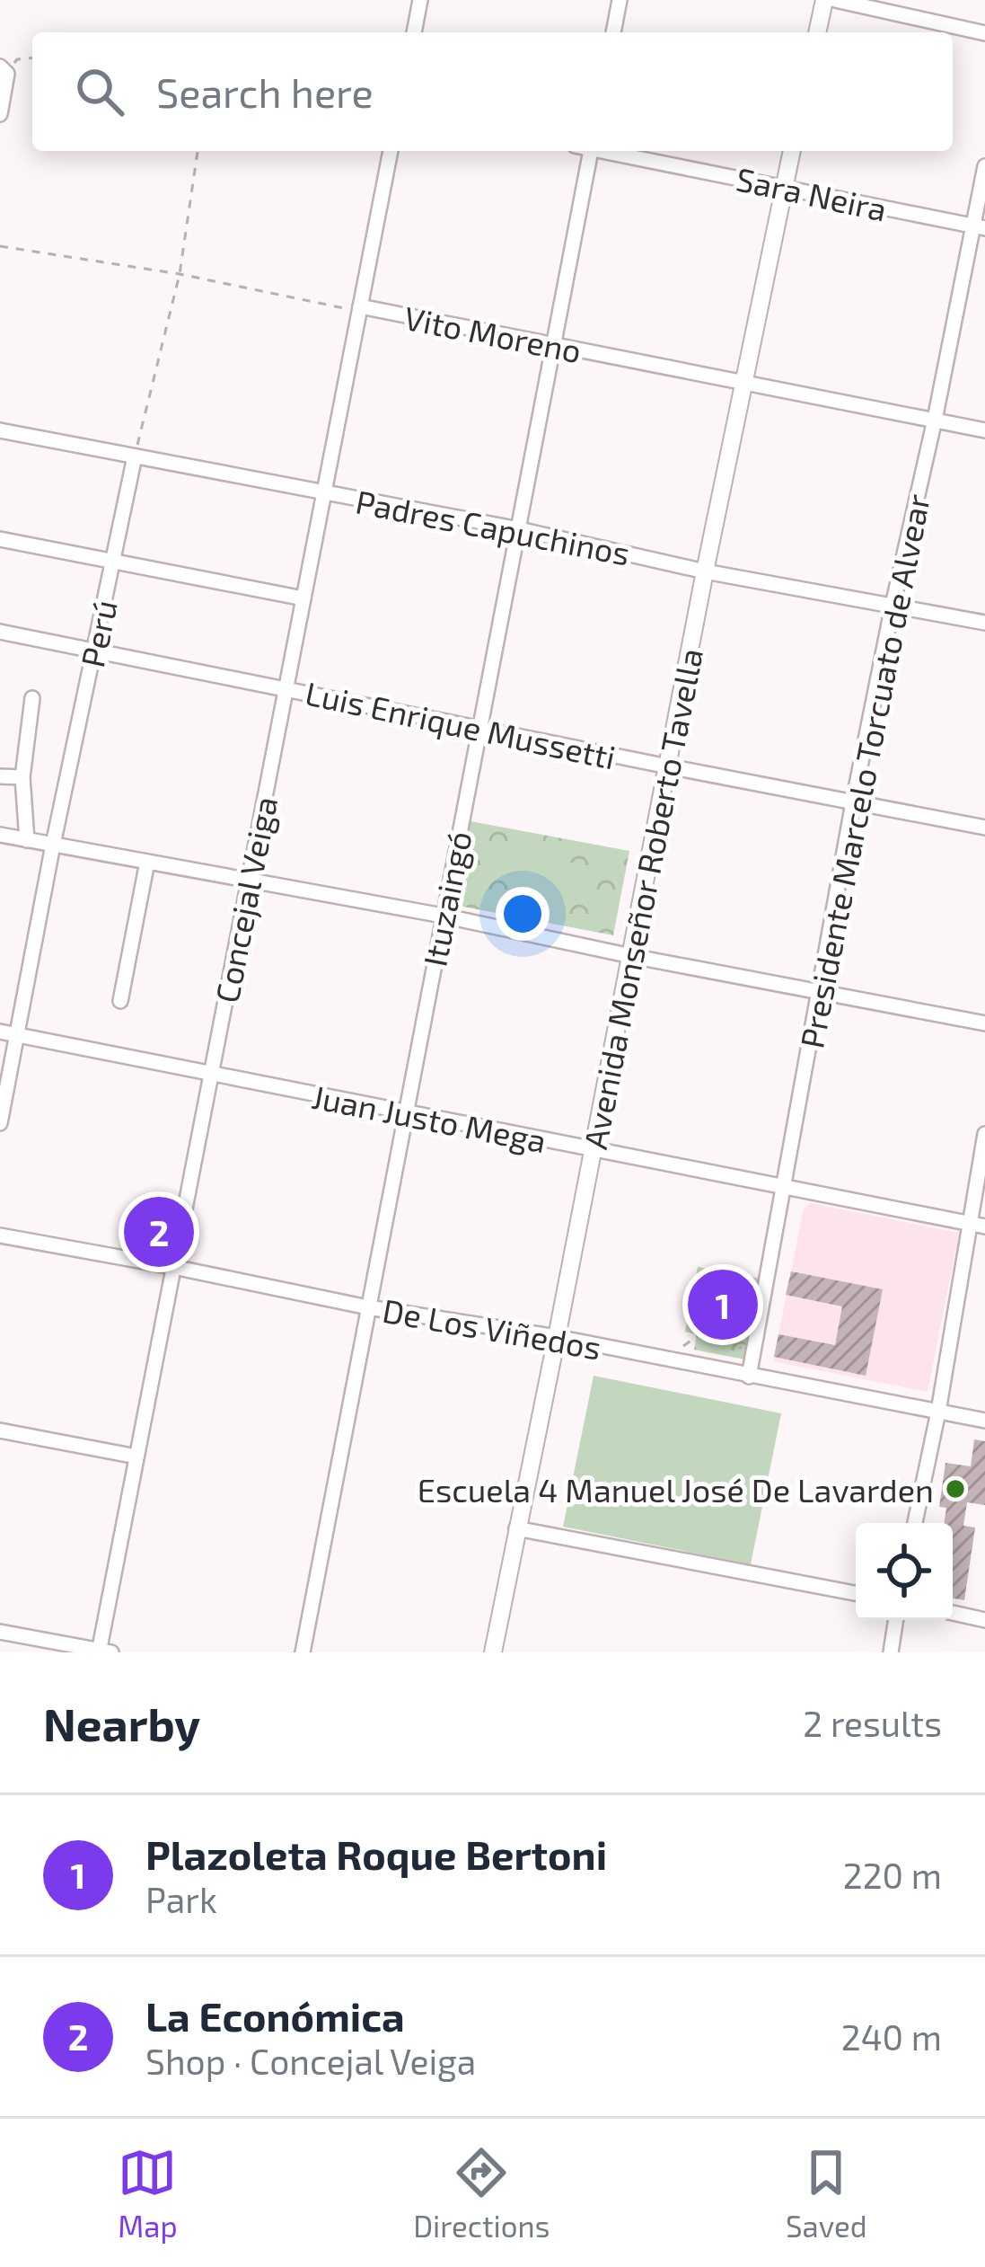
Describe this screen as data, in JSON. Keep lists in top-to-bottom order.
{
  "streets": {
    "main road": ["Avenida Monseñor Roberto Tavella"],
    "street": [
      "Sara Neira",
      "Vito Moreno",
      "Padres Capuchinos",
      "Perú",
      "Luis Enrique Mussetti",
      "Presidente Marcelo Torcuato de Alvear",
      "Ituzaingó",
      "Concejal Veiga",
      "Juan Justo Mega",
      "De Los Viñedos"
    ]
  },
  "crossings": [
    ["Sara Neira", "Presidente Marcelo Torcuato de Alvear"],
    ["Sara Neira", "Avenida Monseñor Roberto Tavella"],
    ["Vito Moreno", "Presidente Marcelo Torcuato de Alvear"],
    ["Vito Moreno", "Ituzaingó"],
    ["Vito Moreno", "Avenida Monseñor Roberto Tavella"],
    ["Vito Moreno", "Concejal Veiga"],
    ["Padres Capuchinos", "Perú"],
    ["Padres Capuchinos", "Presidente Marcelo Torcuato de Alvear"],
    ["Padres Capuchinos", "Ituzaingó"],
    ["Padres Capuchinos", "Avenida Monseñor Roberto Tavella"],
    ["Padres Capuchinos", "Concejal Veiga"],
    ["Perú", "Luis Enrique Mussetti"],
    ["Perú", "Juan Justo Mega"],
    ["Luis Enrique Mussetti", "Presidente Marcelo Torcuato de Alvear"],
    ["Luis Enrique Mussetti", "Ituzaingó"],
    ["Luis Enrique Mussetti", "Avenida Monseñor Roberto Tavella"],
    ["Luis Enrique Mussetti", "Concejal Veiga"],
    ["Presidente Marcelo Torcuato de Alvear", "Juan Justo Mega"],
    ["Presidente Marcelo Torcuato de Alvear", "De Los Viñedos"],
    ["Ituzaingó", "Juan Justo Mega"],
    ["Ituzaingó", "De Los Viñedos"],
    ["Avenida Monseñor Roberto Tavella", "Juan Justo Mega"],
    ["Avenida Monseñor Roberto Tavella", "De Los Viñedos"],
    ["Concejal Veiga", "Juan Justo Mega"],
    ["Concejal Veiga", "De Los Viñedos"]
  ],
  "places": ["Escuela 4 Manuel José De Lavarden"],
  "page": {
    "search": "Search here",
    "pins": ["2", "1"],
    "heading": ["Nearby", "2 results"],
    "list": [
      {
        "mark": "1",
        "name": "Plazoleta Roque Bertoni",
        "note": "Park",
        "value": "220 m"
      },
      {
        "mark": "2",
        "name": "La Económica",
        "note": "Shop · Concejal Veiga",
        "value": "240 m"
      }
    ],
    "nav": ["Map", "Directions", "Saved"]
  }
}
